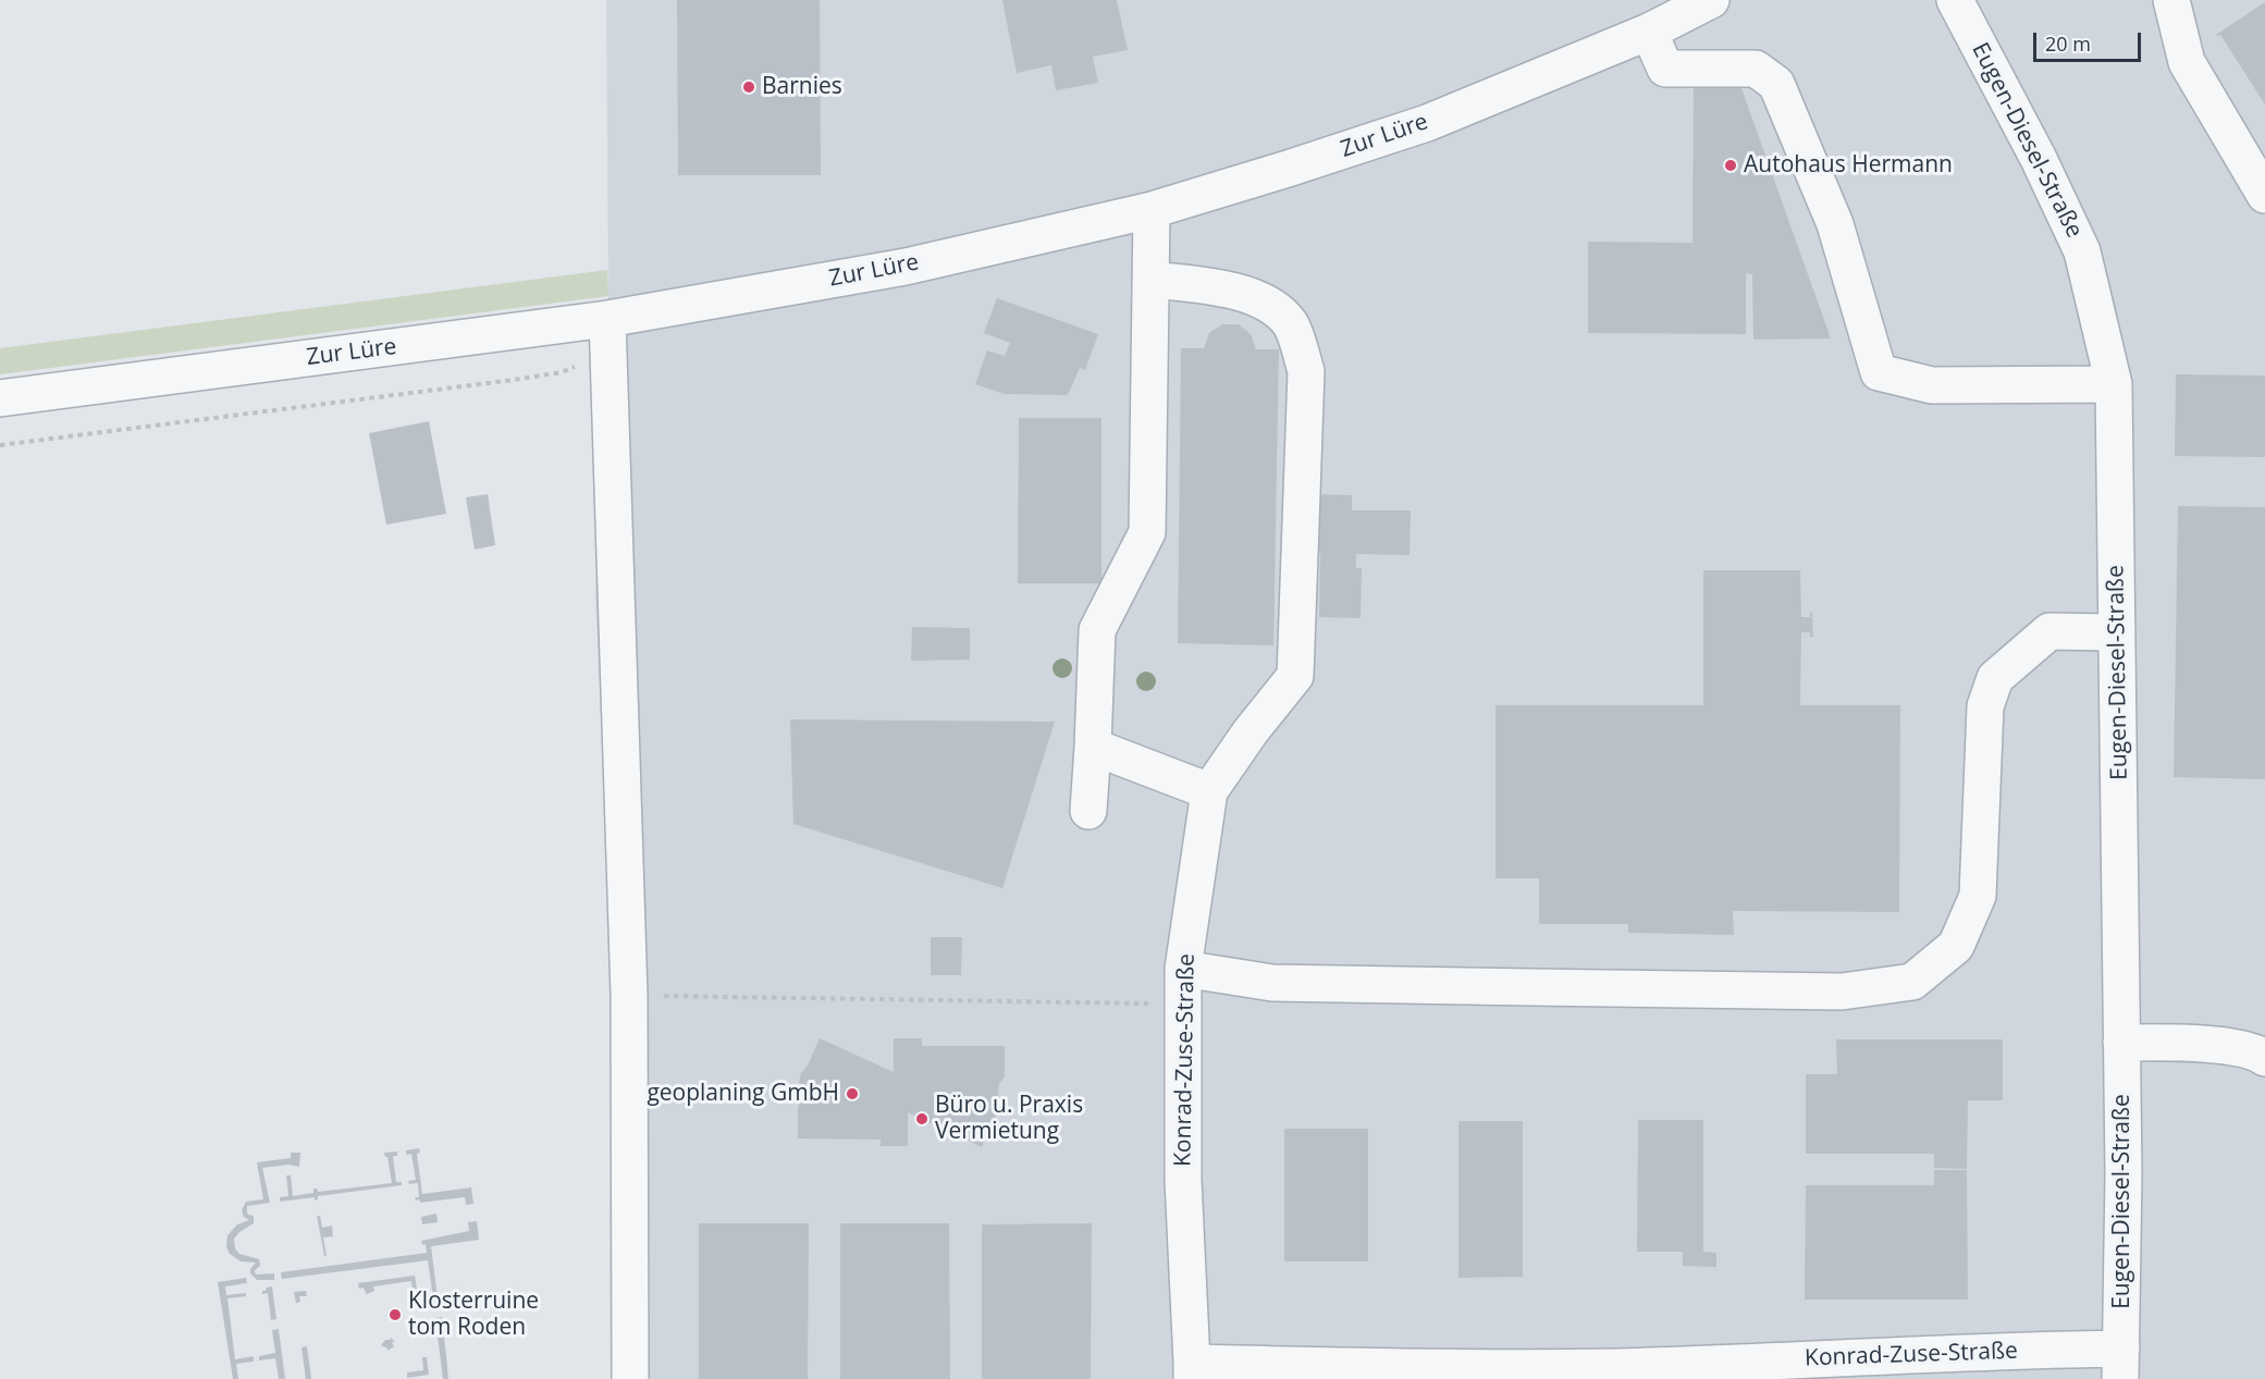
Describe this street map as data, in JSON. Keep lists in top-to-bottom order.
{
  "streets": {
    "street": ["Zur Lüre", "Eugen-Diesel-Straße", "Konrad-Zuse-Straße"]
  },
  "crossings": [
    ["Eugen-Diesel-Straße", "Konrad-Zuse-Straße"]
  ],
  "places": [
    "Barnies",
    "Autohaus Hermann",
    "geoplaning GmbH",
    "Büro u. Praxis Vermietung",
    "Klosterruine tom Roden"
  ],
  "scale_bar": "20 m"
}
